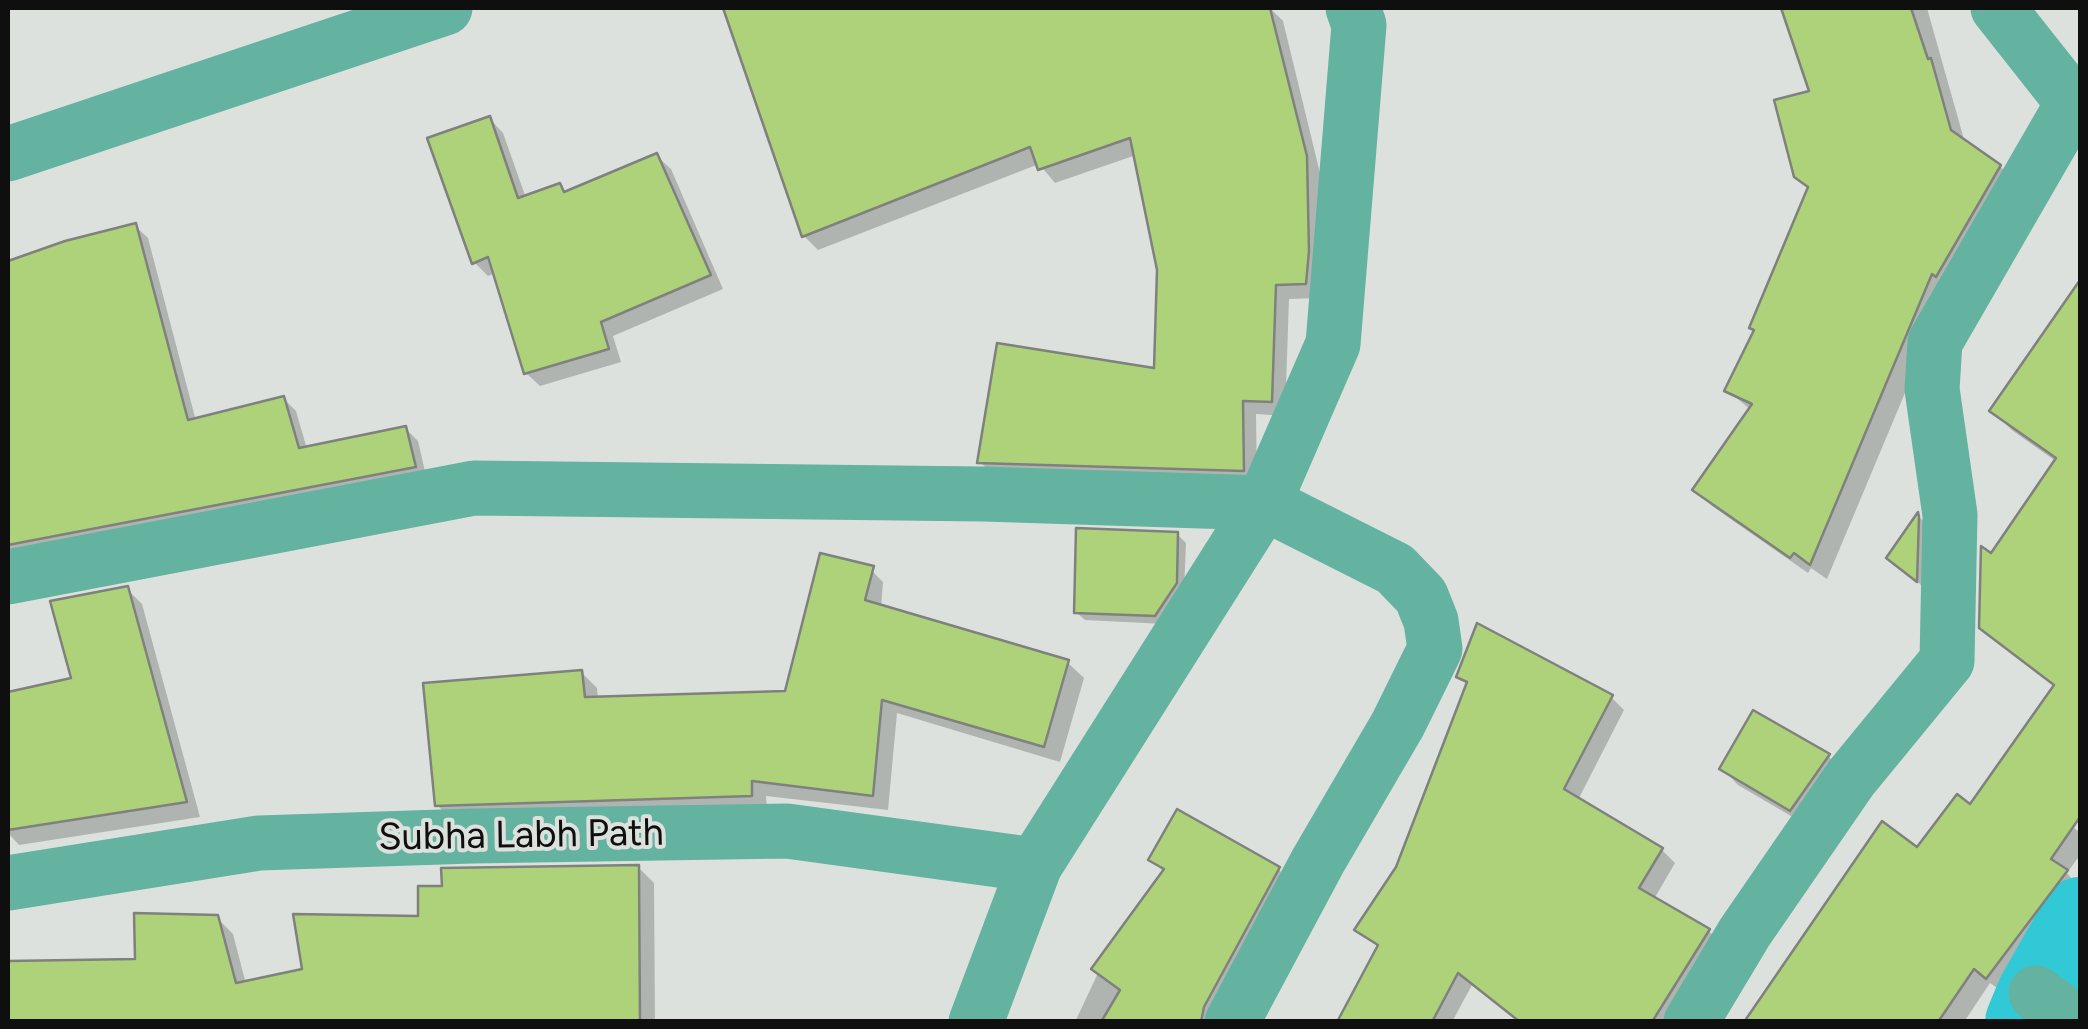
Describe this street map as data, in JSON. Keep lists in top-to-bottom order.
{
  "streets": {
    "street": ["Subha Labh Path"]
  }
}
